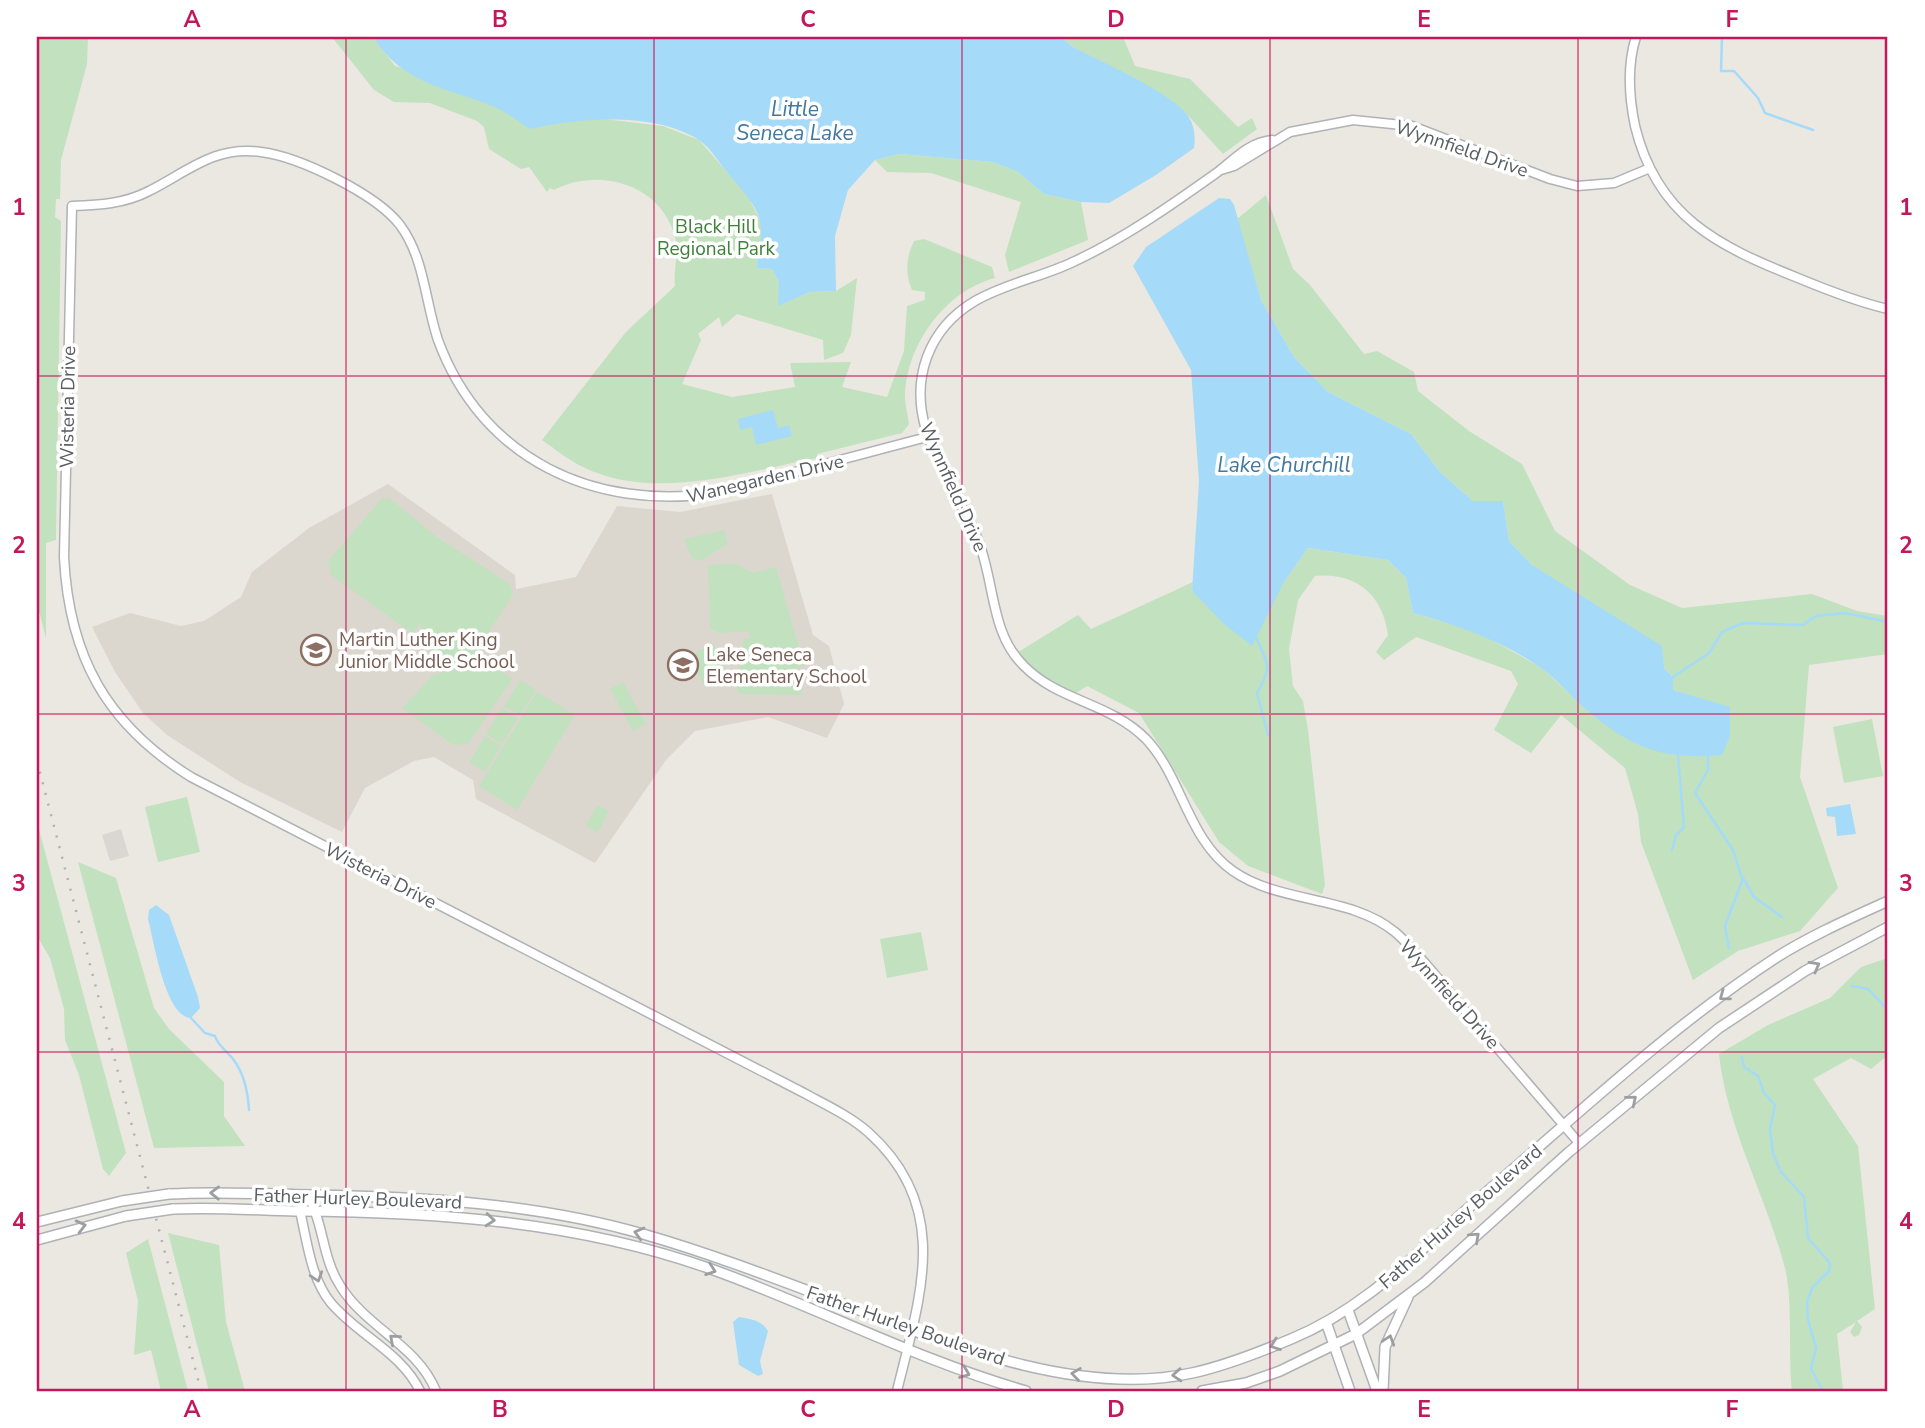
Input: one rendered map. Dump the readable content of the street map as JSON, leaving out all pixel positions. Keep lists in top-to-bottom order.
{
  "streets": {
    "main road": ["Father Hurley Boulevard"],
    "street": ["Wynnfield Drive", "Wisteria Drive", "Wanegarden Drive"]
  },
  "crossings": [
    ["Wynnfield Drive", "Wanegarden Drive"],
    ["Wynnfield Drive", "Father Hurley Boulevard"],
    ["Wisteria Drive", "Wanegarden Drive"],
    ["Wisteria Drive", "Father Hurley Boulevard"]
  ],
  "water": ["Little Seneca Lake", "Lake Churchill"],
  "parks": ["Black Hill Regional Park"],
  "places": {
    "school or university": ["Martin Luther King Junior Middle School", "Lake Seneca Elementary School"]
  },
  "grid": {
    "columns": [
      "A",
      "B",
      "C",
      "D",
      "E",
      "F"
    ],
    "rows": [
      "1",
      "2",
      "3",
      "4"
    ]
  }
}
